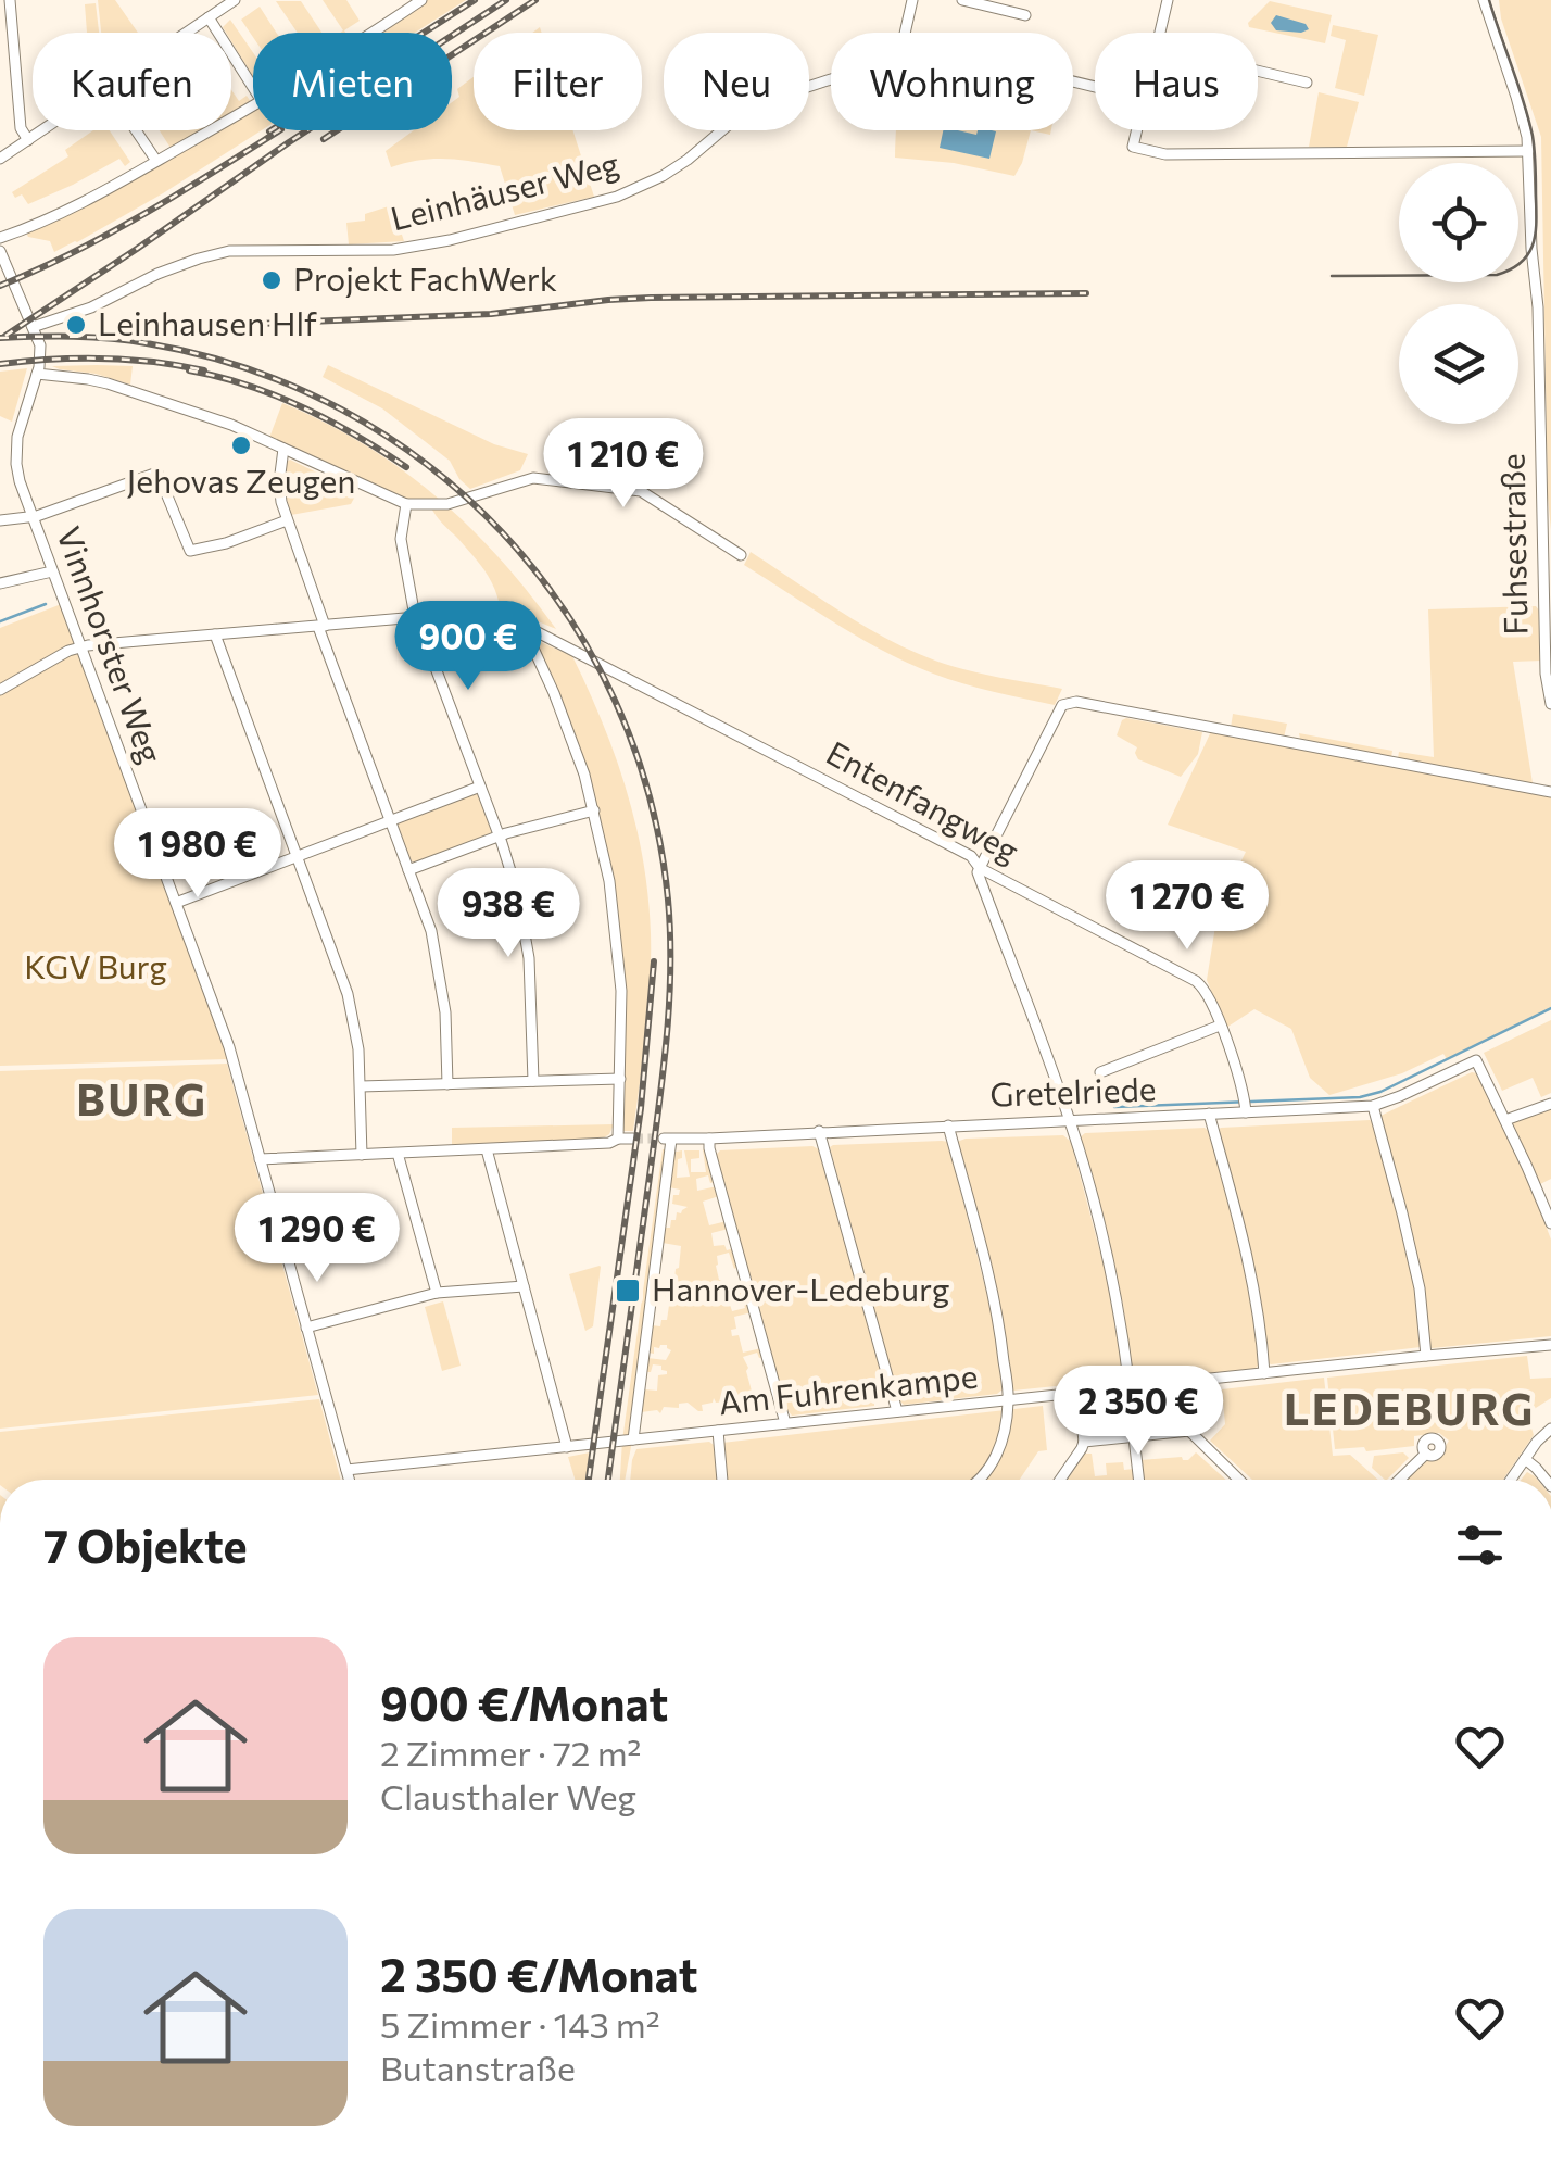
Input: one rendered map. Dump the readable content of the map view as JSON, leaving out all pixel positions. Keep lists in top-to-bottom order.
{
  "streets": {
    "street": [
      "Leinhäuser Weg",
      "Fuhsestraße",
      "Vinnhorster Weg",
      "Entenfangweg",
      "Gretelriede",
      "Am Fuhrenkampe"
    ]
  },
  "crossings": [
    ["Vinnhorster Weg", "Am Fuhrenkampe"],
    ["Entenfangweg", "Gretelriede"],
    ["Gretelriede", "Am Fuhrenkampe"]
  ],
  "districts": ["BURG", "LEDEBURG"],
  "parks": ["KGV Burg"],
  "places": {
    "other": ["Projekt FachWerk", "Leinhausen Hlf", "Jehovas Zeugen"],
    "transit": ["Hannover-Ledeburg"]
  },
  "page": {
    "chip": [
      "Kaufen",
      "Mieten",
      "Filter",
      "Neu",
      "Wohnung",
      "Haus"
    ],
    "price": [
      "1 210 €",
      "900 €",
      "1 980 €",
      "1 270 €",
      "938 €",
      "1 290 €",
      "2 350 €"
    ],
    "heading": "7 Objekte",
    "list": [
      {
        "name": "900 €/Monat",
        "note": "2 Zimmer · 72 m² · Clausthaler Weg"
      },
      {
        "name": "2 350 €/Monat",
        "note": "5 Zimmer · 143 m² · Butanstraße"
      }
    ]
  }
}
